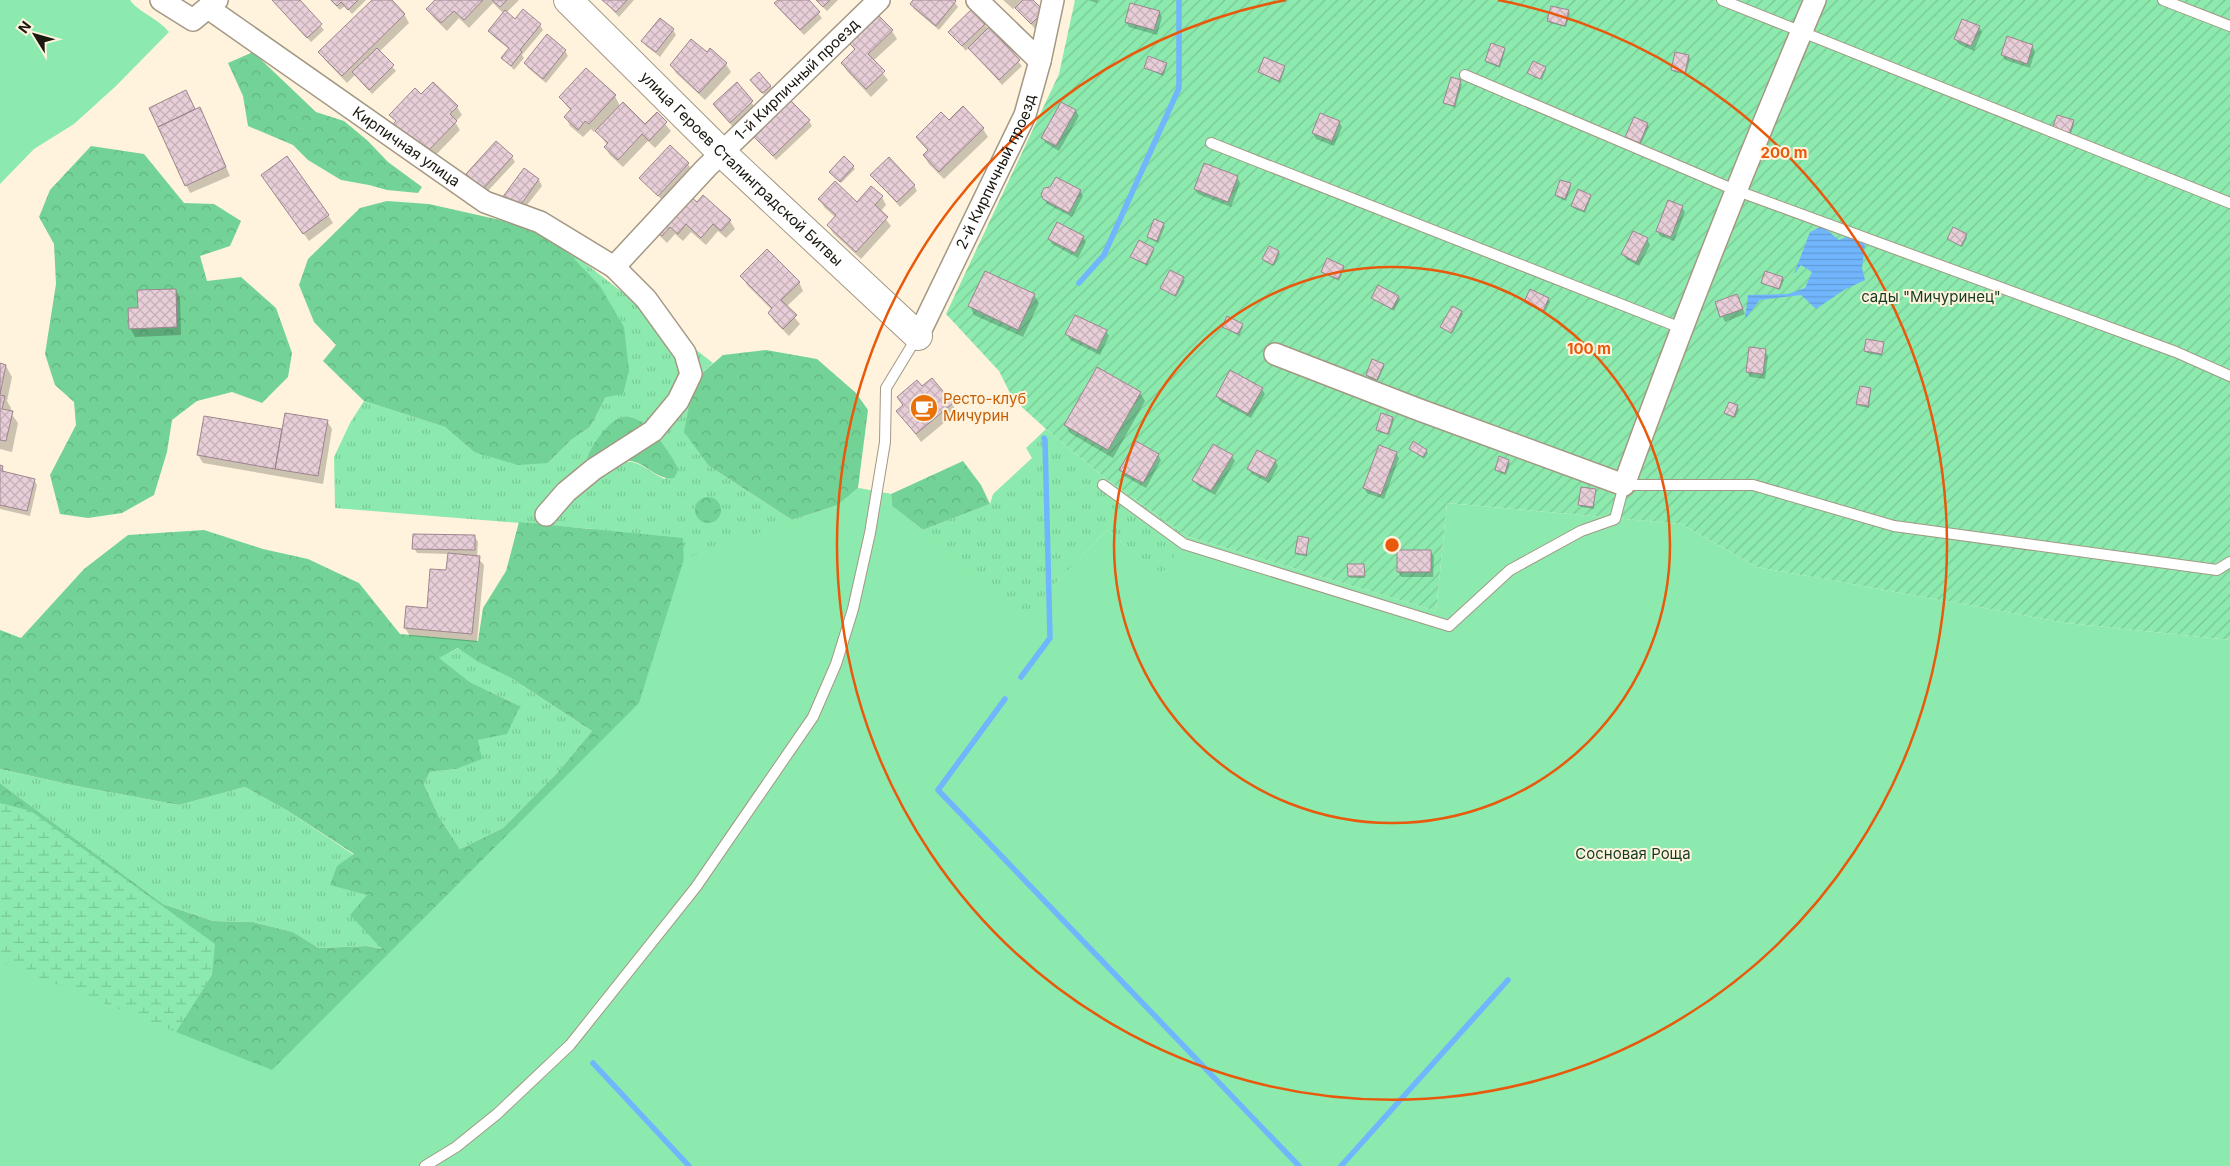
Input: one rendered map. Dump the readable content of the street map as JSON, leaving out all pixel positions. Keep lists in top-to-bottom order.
{
  "streets": {
    "street": [
      "1-й Кирпичный проезд",
      "Кирпичная улица",
      "улица Героев Сталинградской Битвы",
      "2-й Кирпичный проезд"
    ]
  },
  "crossings": [
    ["1-й Кирпичный проезд", "Кирпичная улица"],
    ["1-й Кирпичный проезд", "улица Героев Сталинградской Битвы"],
    ["улица Героев Сталинградской Битвы", "2-й Кирпичный проезд"]
  ],
  "parks": ["сады \"Мичуринец\"", "Сосновая Роща"],
  "places": {
    "cafe": ["Ресто-клуб Мичурин"]
  },
  "north": "top left",
  "rings": ["200 m", "100 m"]
}
